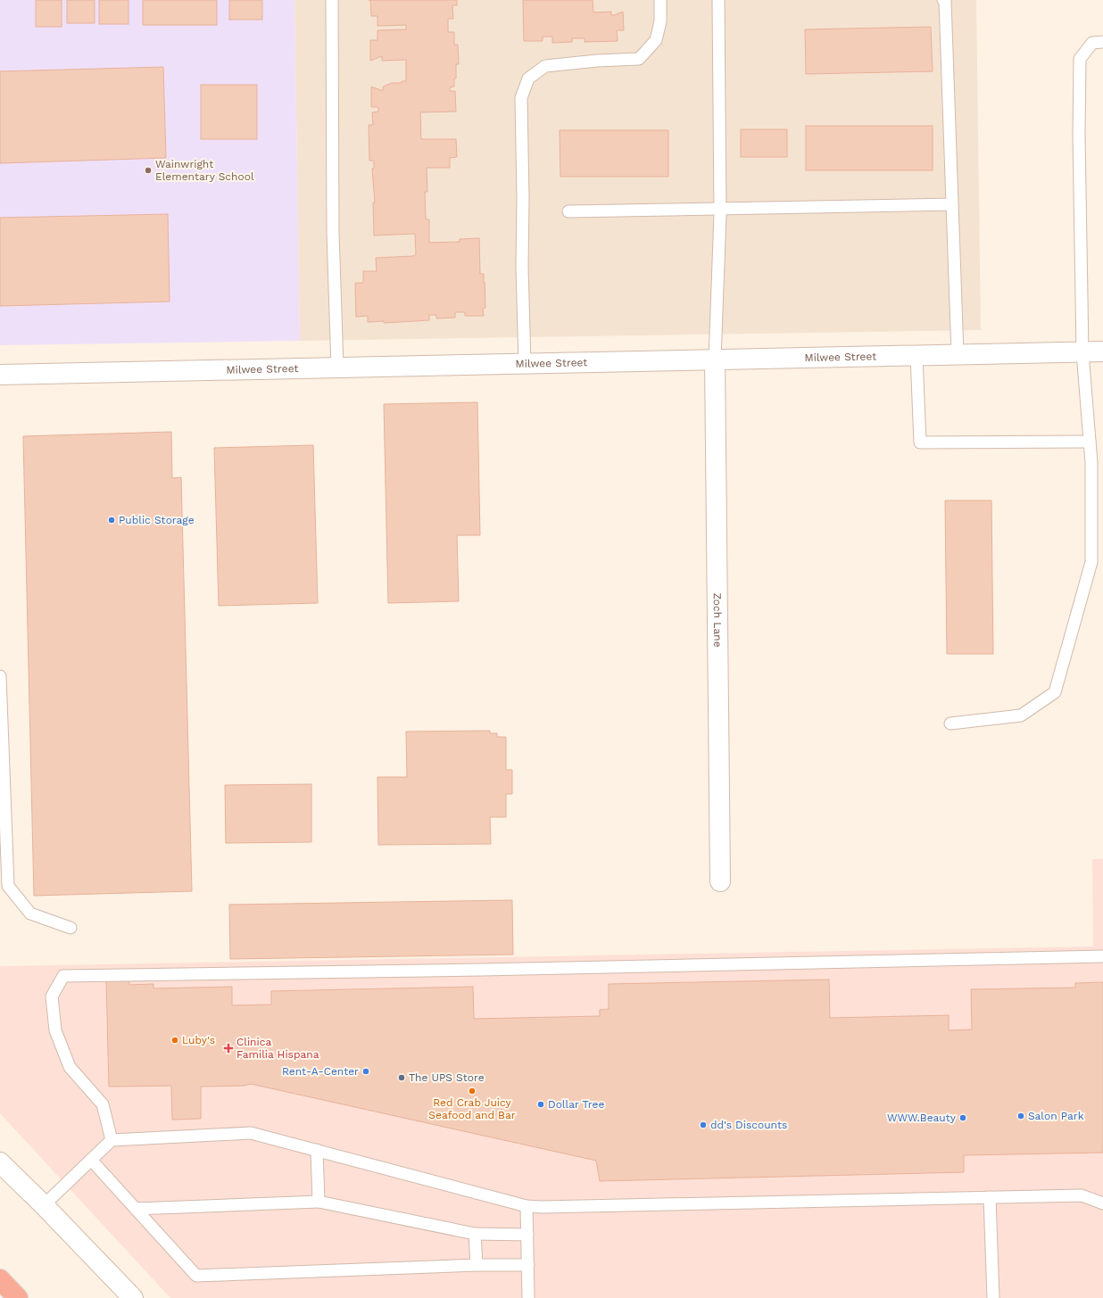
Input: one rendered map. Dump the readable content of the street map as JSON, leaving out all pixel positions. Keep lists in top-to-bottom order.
{
  "streets": {
    "street": ["Milwee Street", "Zoch Lane"]
  },
  "crossings": [
    ["Milwee Street", "Zoch Lane"]
  ],
  "places": {
    "other": [
      "Wainwright Elementary School",
      "Public Storage",
      "Luby's",
      "Rent-A-Center",
      "The UPS Store",
      "Red Crab Juicy Seafood and Bar",
      "Dollar Tree",
      "Salon Park",
      "WWW.Beauty",
      "dd's Discounts"
    ],
    "health": ["Clinica Familia Hispana"]
  }
}
